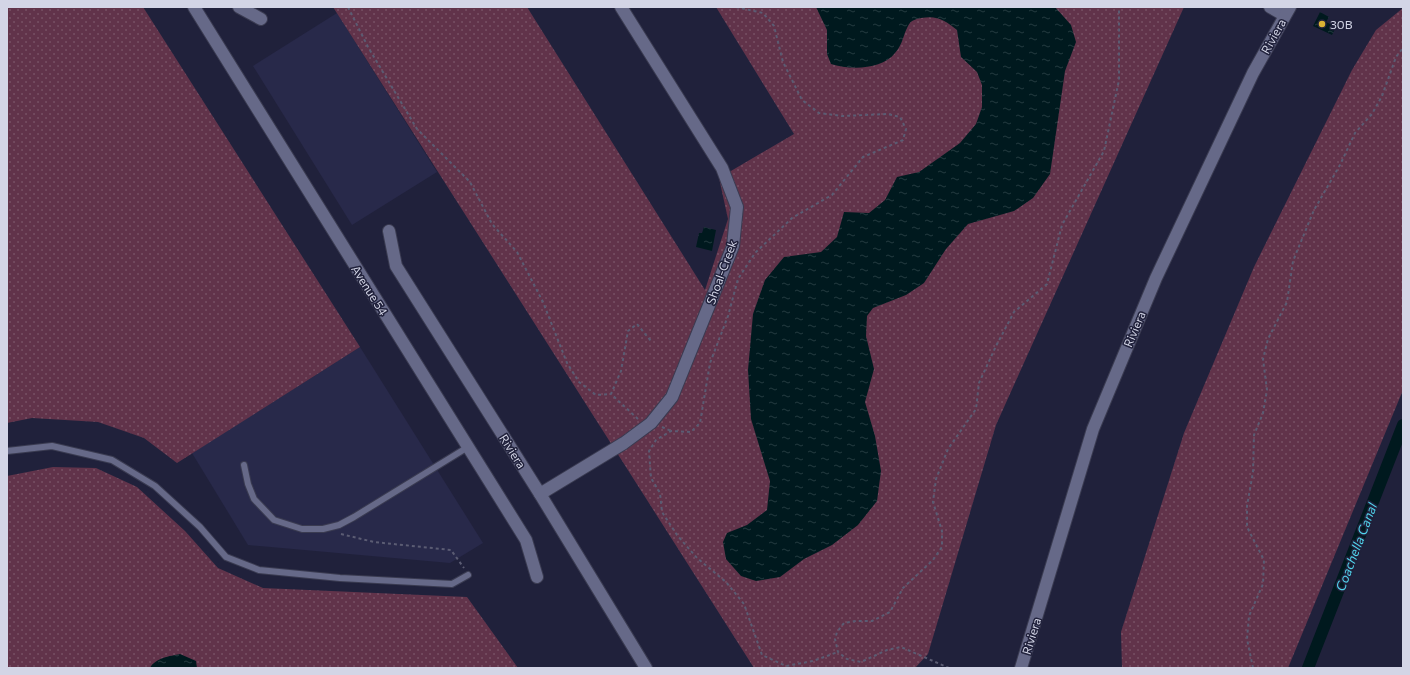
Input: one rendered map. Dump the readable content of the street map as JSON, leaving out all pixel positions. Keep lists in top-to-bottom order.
{
  "streets": {
    "street": ["Riviera", "Shoal-Creek", "Avenue 54"]
  },
  "crossings": [
    ["Riviera", "Shoal-Creek"]
  ],
  "water": ["Coachella Canal"],
  "places": ["30B"]
}
